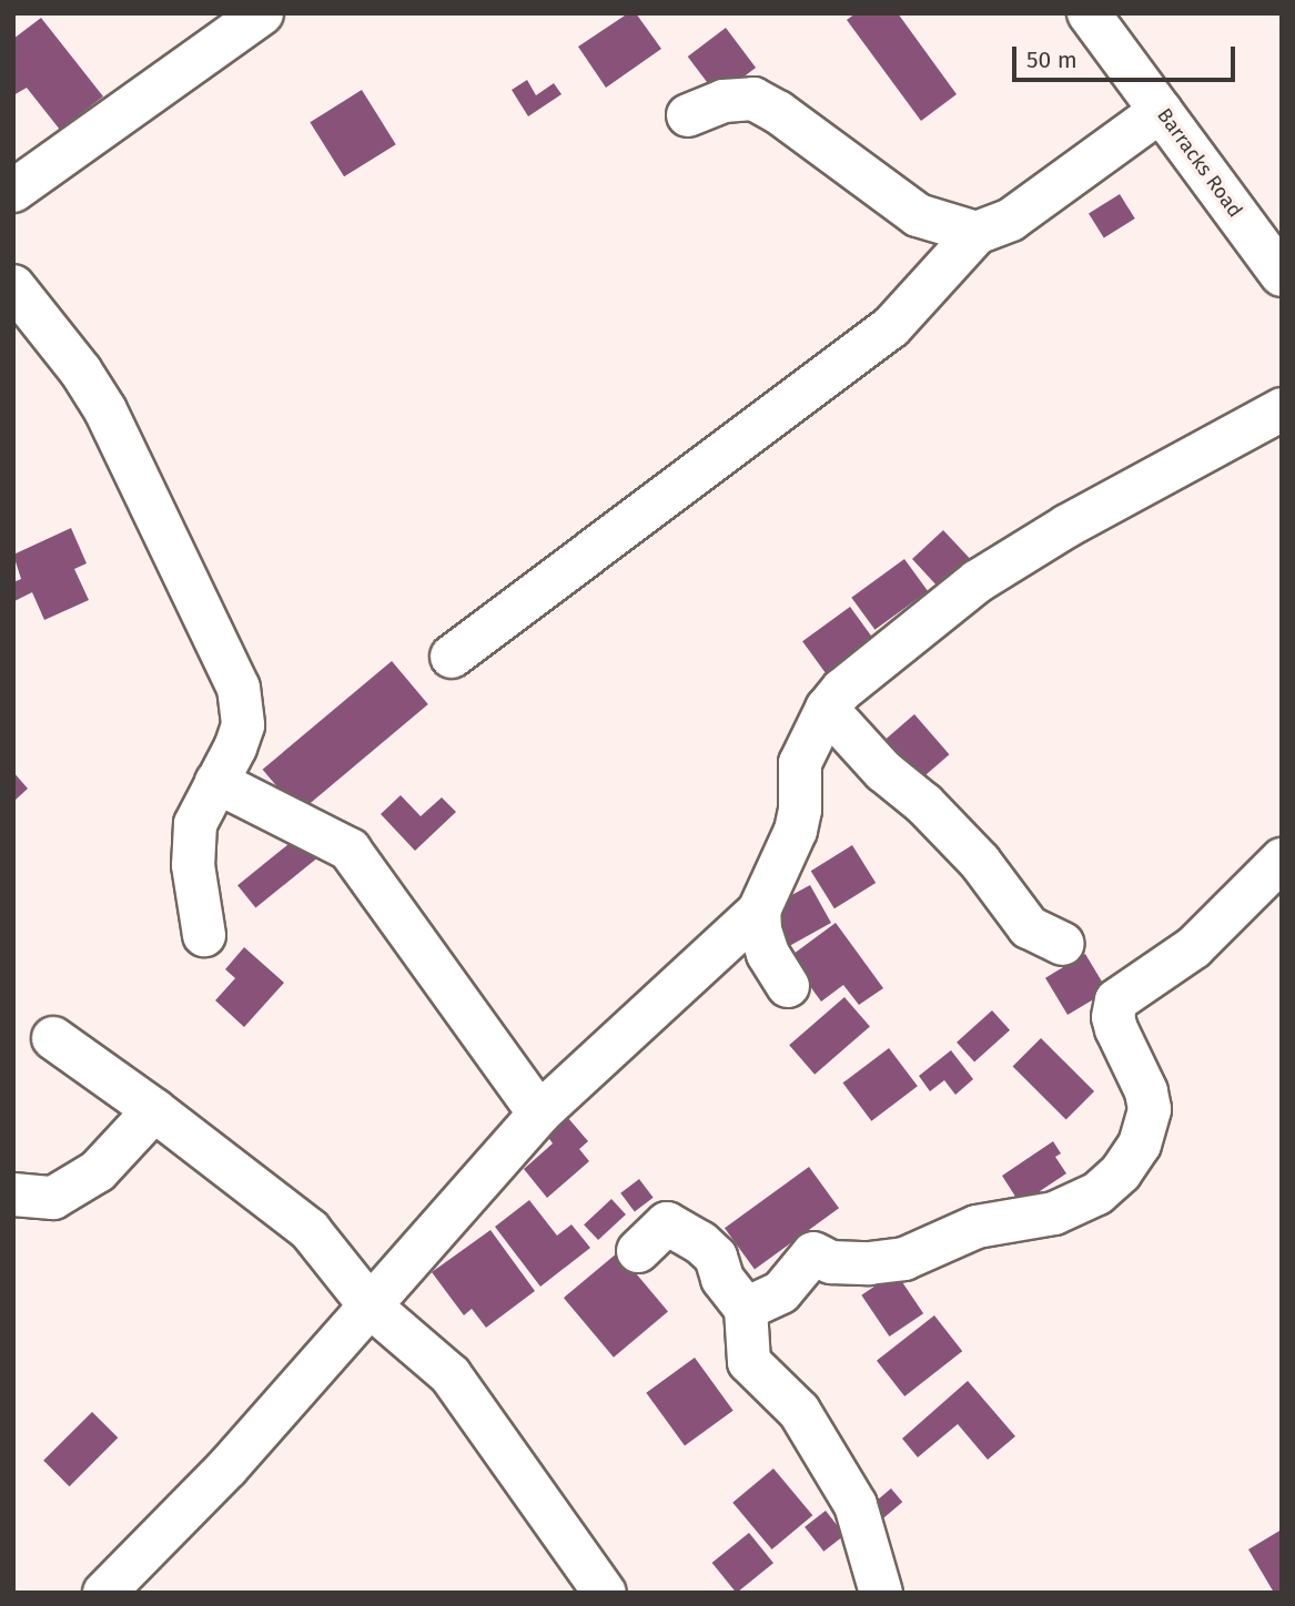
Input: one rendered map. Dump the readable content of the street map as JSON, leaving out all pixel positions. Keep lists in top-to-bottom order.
{
  "streets": {
    "street": ["Barracks Road"]
  },
  "scale_bar": "50 m"
}
